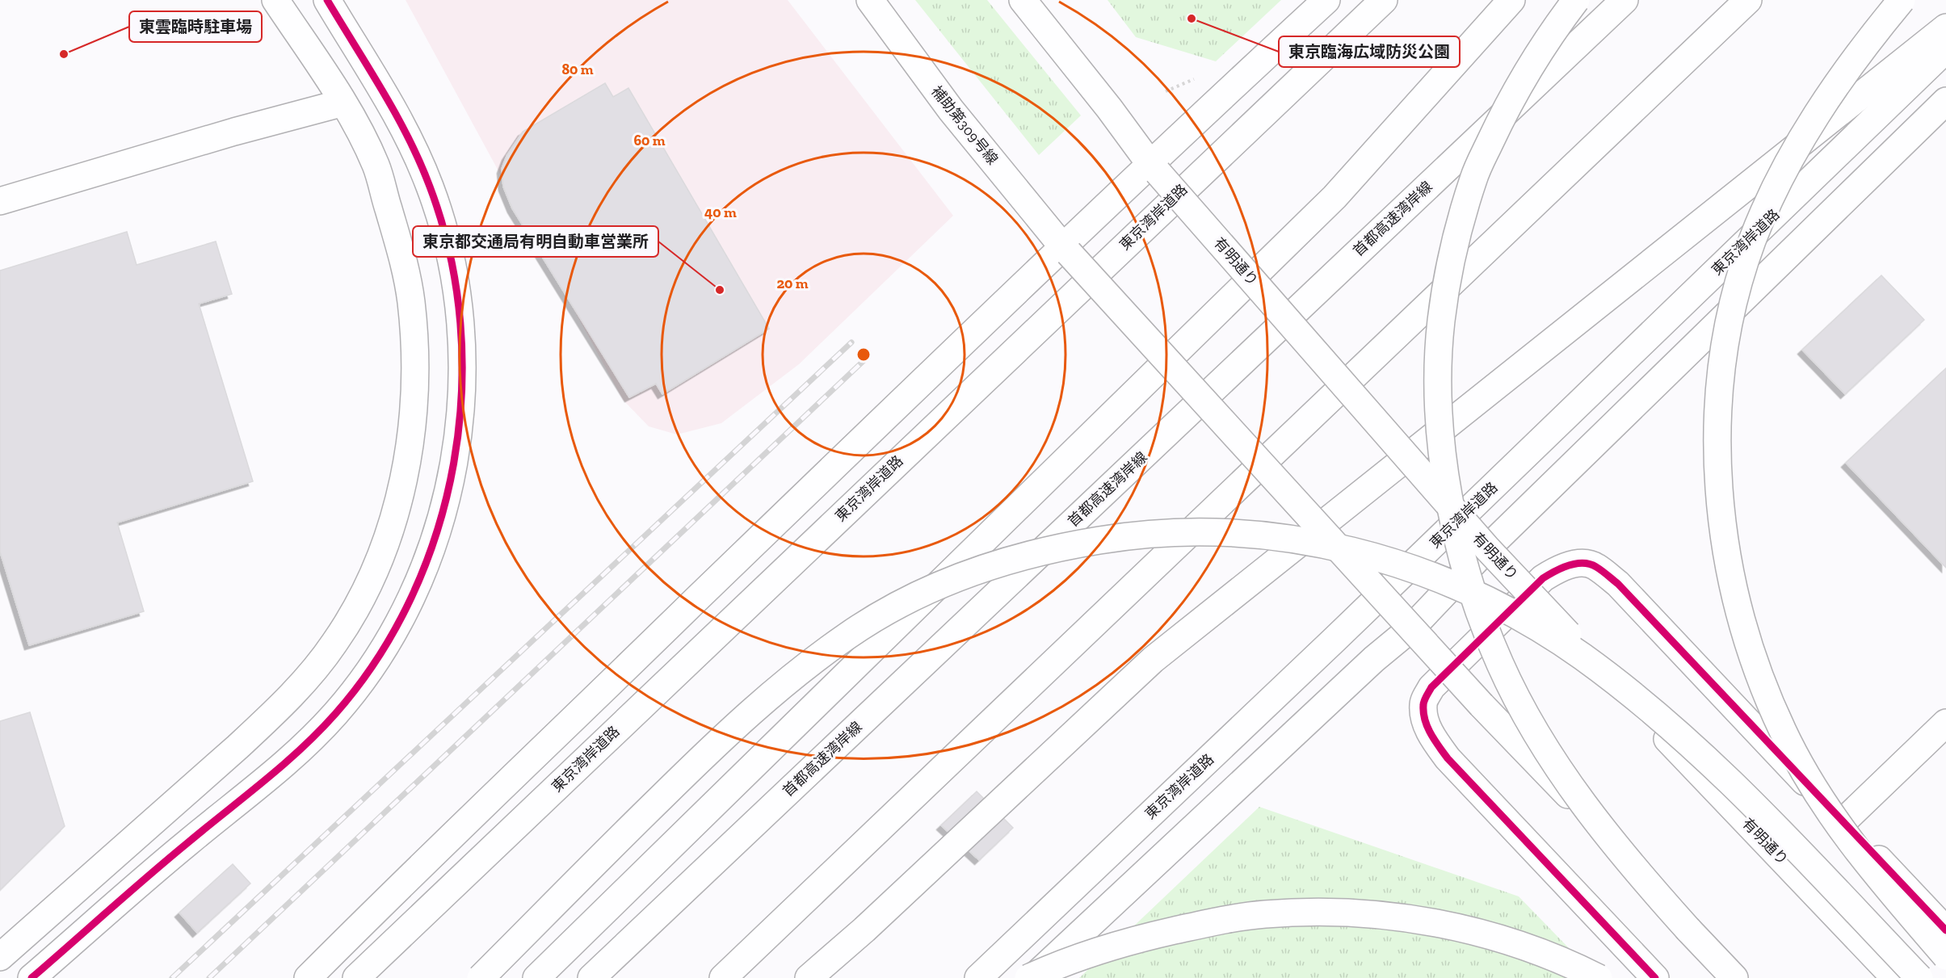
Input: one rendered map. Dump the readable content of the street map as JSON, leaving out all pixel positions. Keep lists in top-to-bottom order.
{
  "streets": {
    "main road": [
      "補助第309号線",
      "東京湾岸道路",
      "首都高速湾岸線",
      "有明通り"
    ]
  },
  "places": ["東京臨海広域防災公園", "東雲臨時駐車場", "東京都交通局有明自動車営業所"],
  "rings": [
    "80 m",
    "60 m",
    "40 m",
    "20 m"
  ]
}
